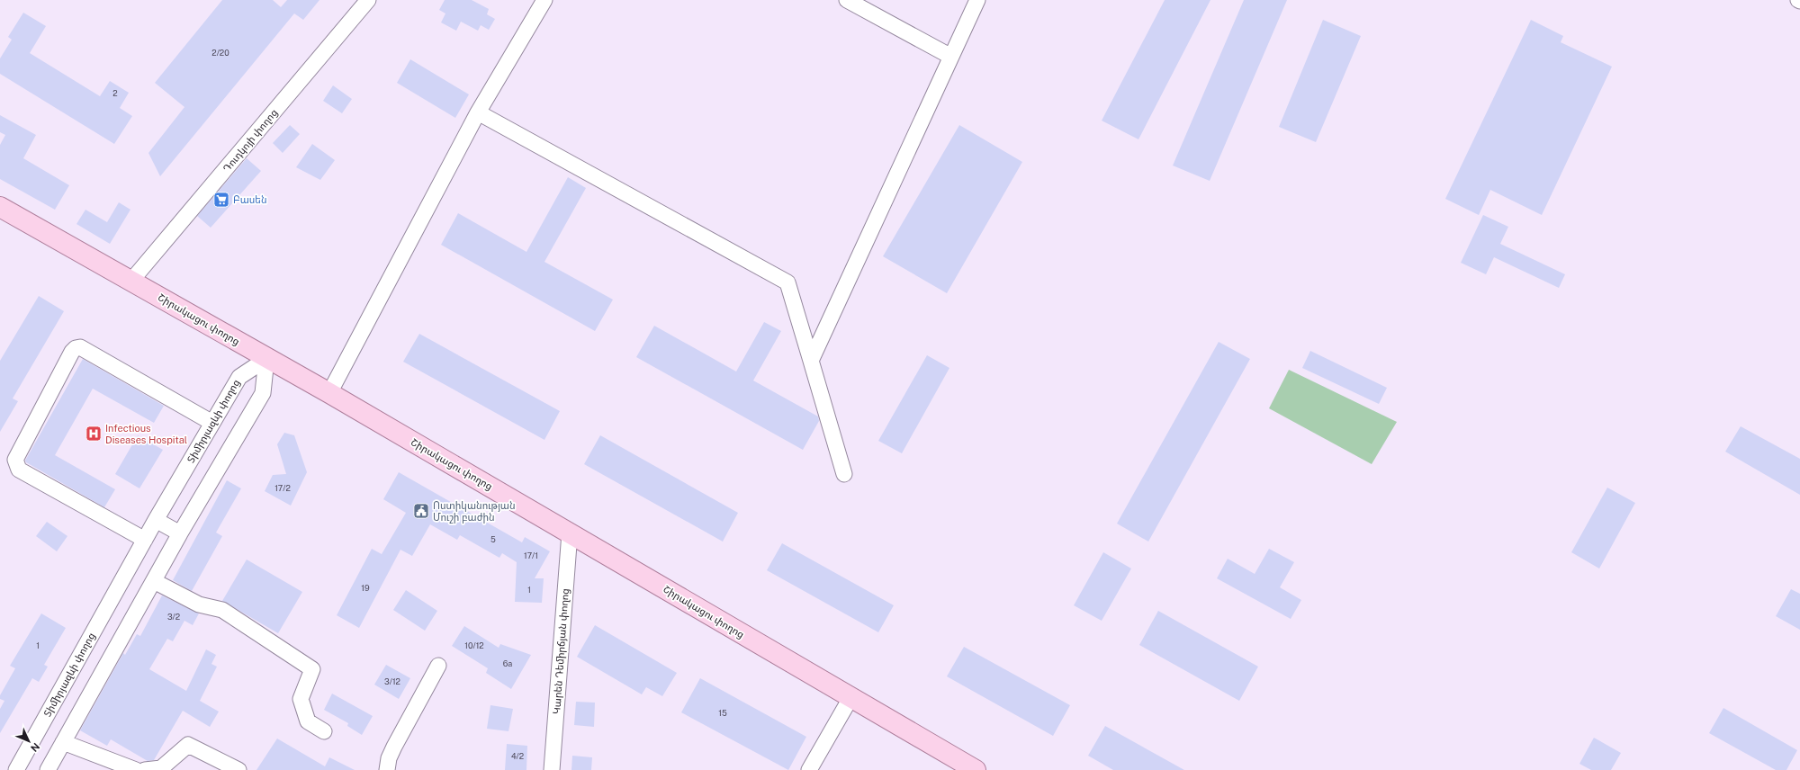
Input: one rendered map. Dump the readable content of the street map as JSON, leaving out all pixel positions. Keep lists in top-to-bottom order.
{
  "streets": {
    "main road": ["Շիրակացու փողոց"],
    "street": ["Դուդկոյի փողոց", "Տիմիրյազևի փողոց", "Կարեն Դեմիրճյան փողոց"]
  },
  "crossings": [
    ["Դուդկոյի փողոց", "Շիրակացու փողոց"],
    ["Շիրակացու փողոց", "Տիմիրյազևի փողոց"],
    ["Շիրակացու փողոց", "Կարեն Դեմիրճյան փողոց"]
  ],
  "places": {
    "supermarket": ["Բասեն"],
    "hospital": ["Infectious Diseases Hospital"],
    "public building": ["Ոստիկանության Մուշի բաժին"]
  },
  "house_numbers": [
    "2/20",
    "2",
    "17/2",
    "5",
    "17/1",
    "19",
    "1",
    "3/2",
    "1",
    "10/12",
    "6a",
    "3/12",
    "15",
    "4/2"
  ],
  "north": "bottom right"
}
